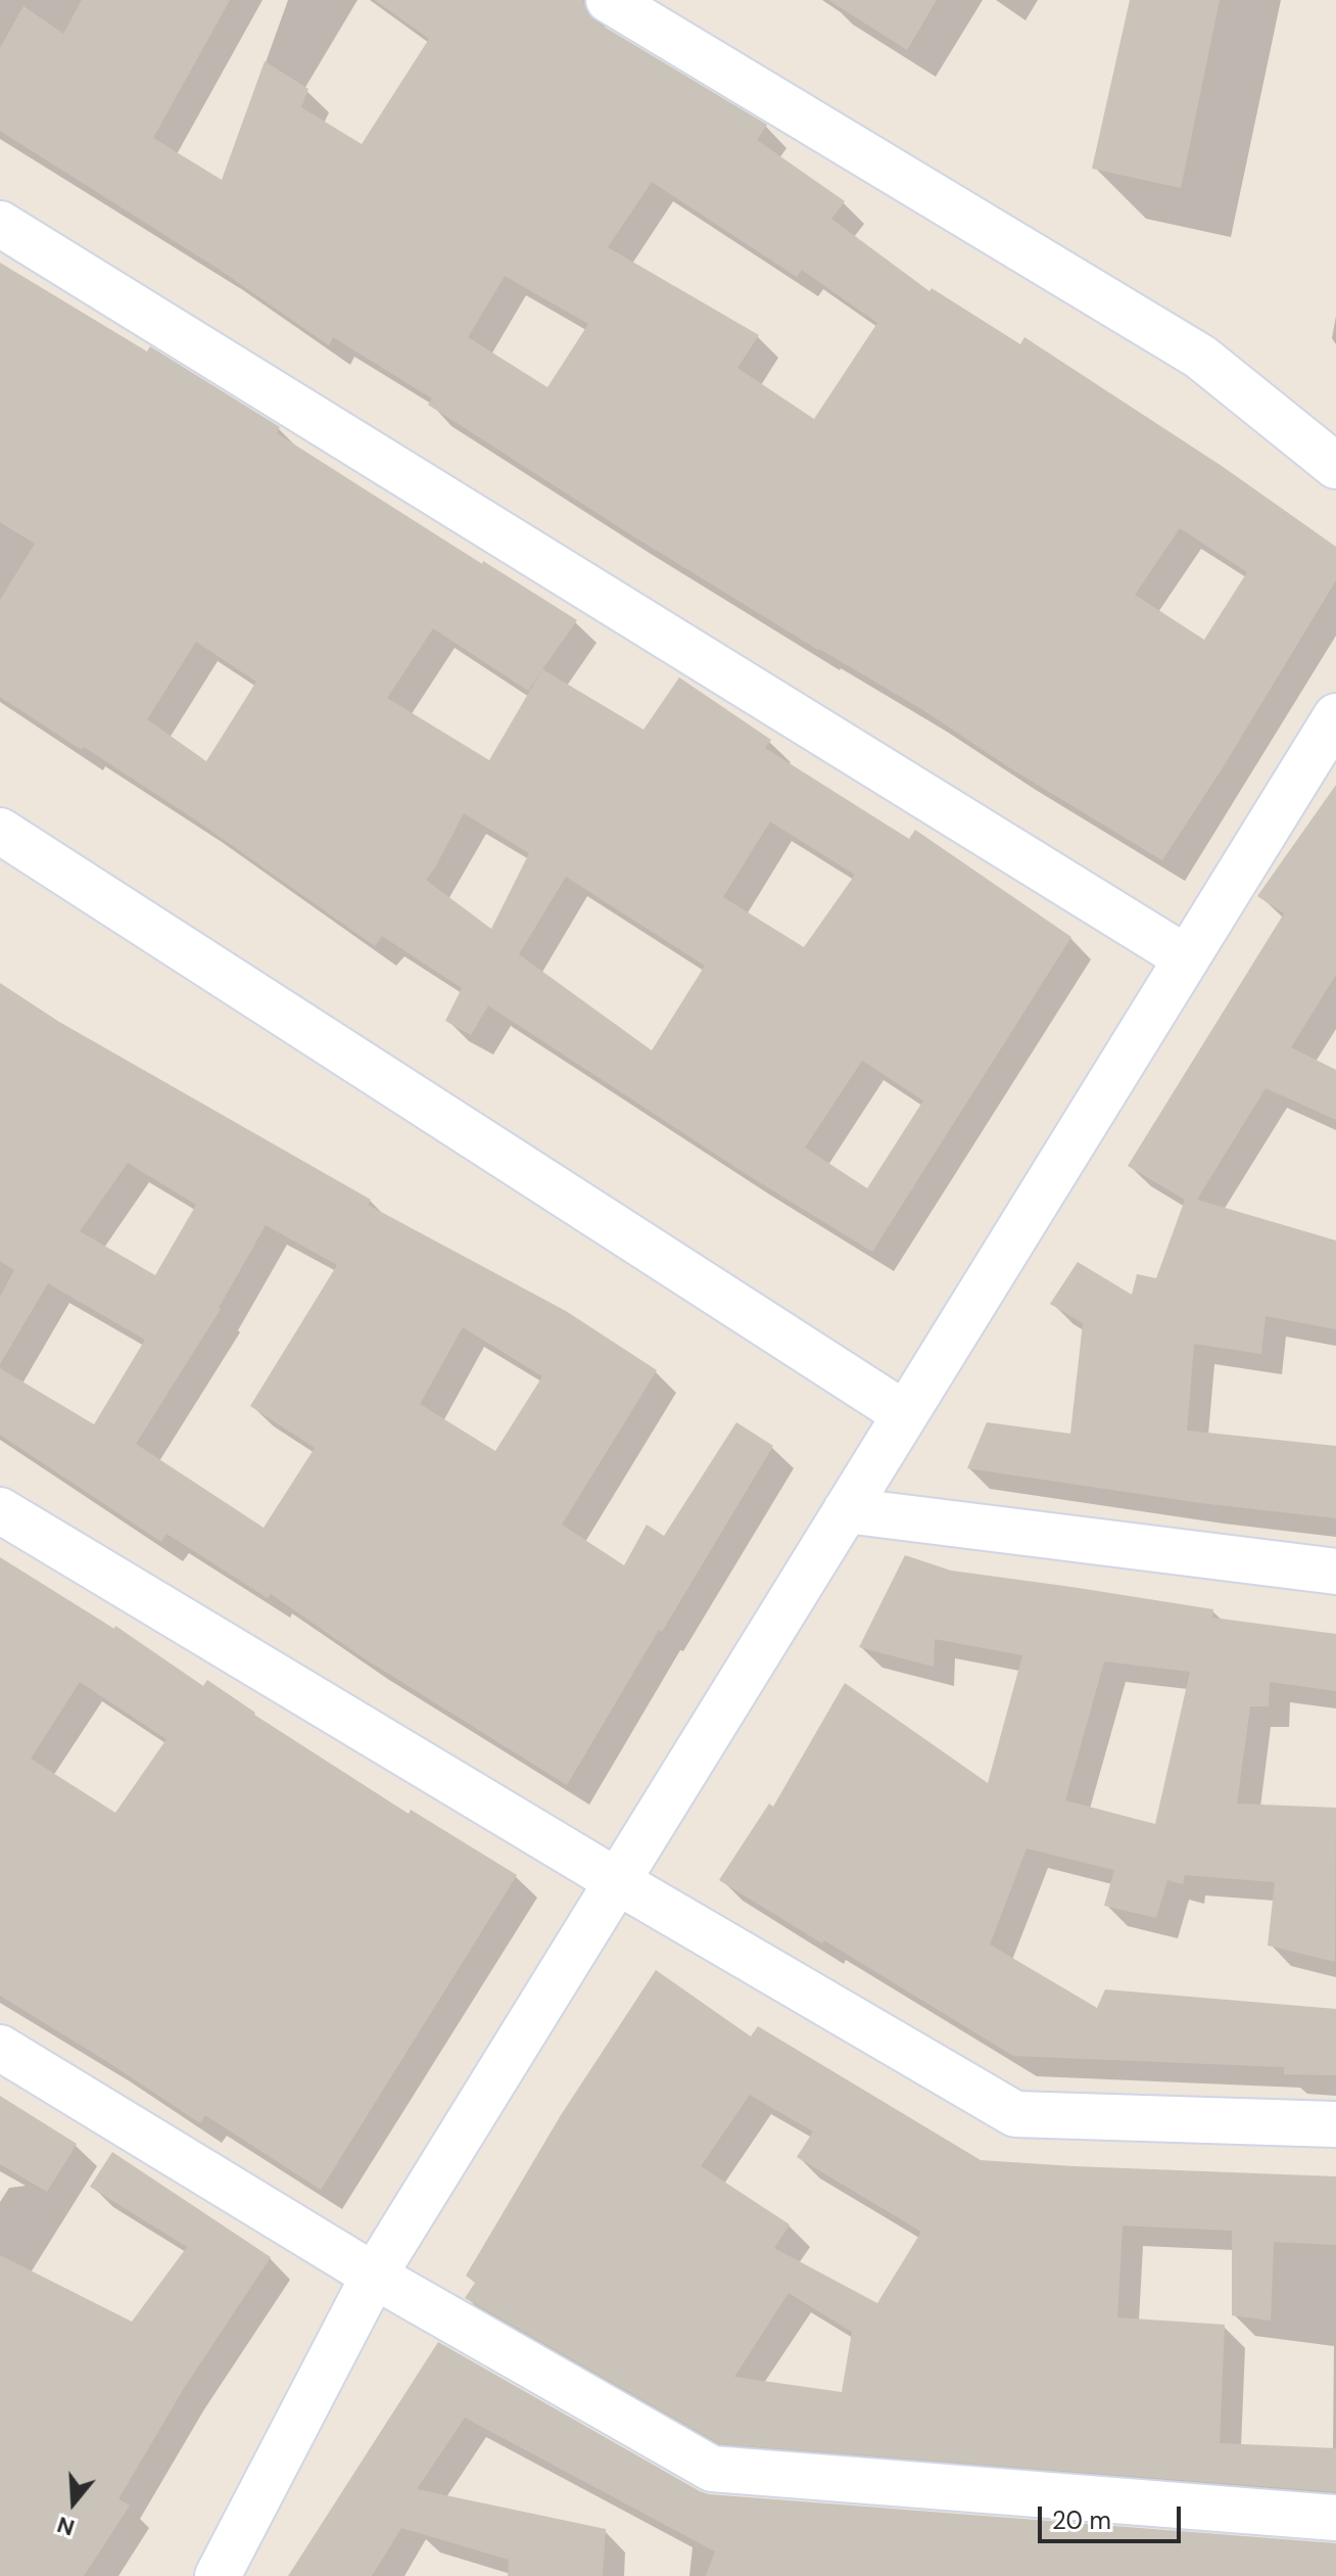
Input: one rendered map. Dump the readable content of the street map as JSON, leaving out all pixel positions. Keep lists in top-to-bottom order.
{
  "scale_bar": "20 m",
  "north": "bottom"
}
